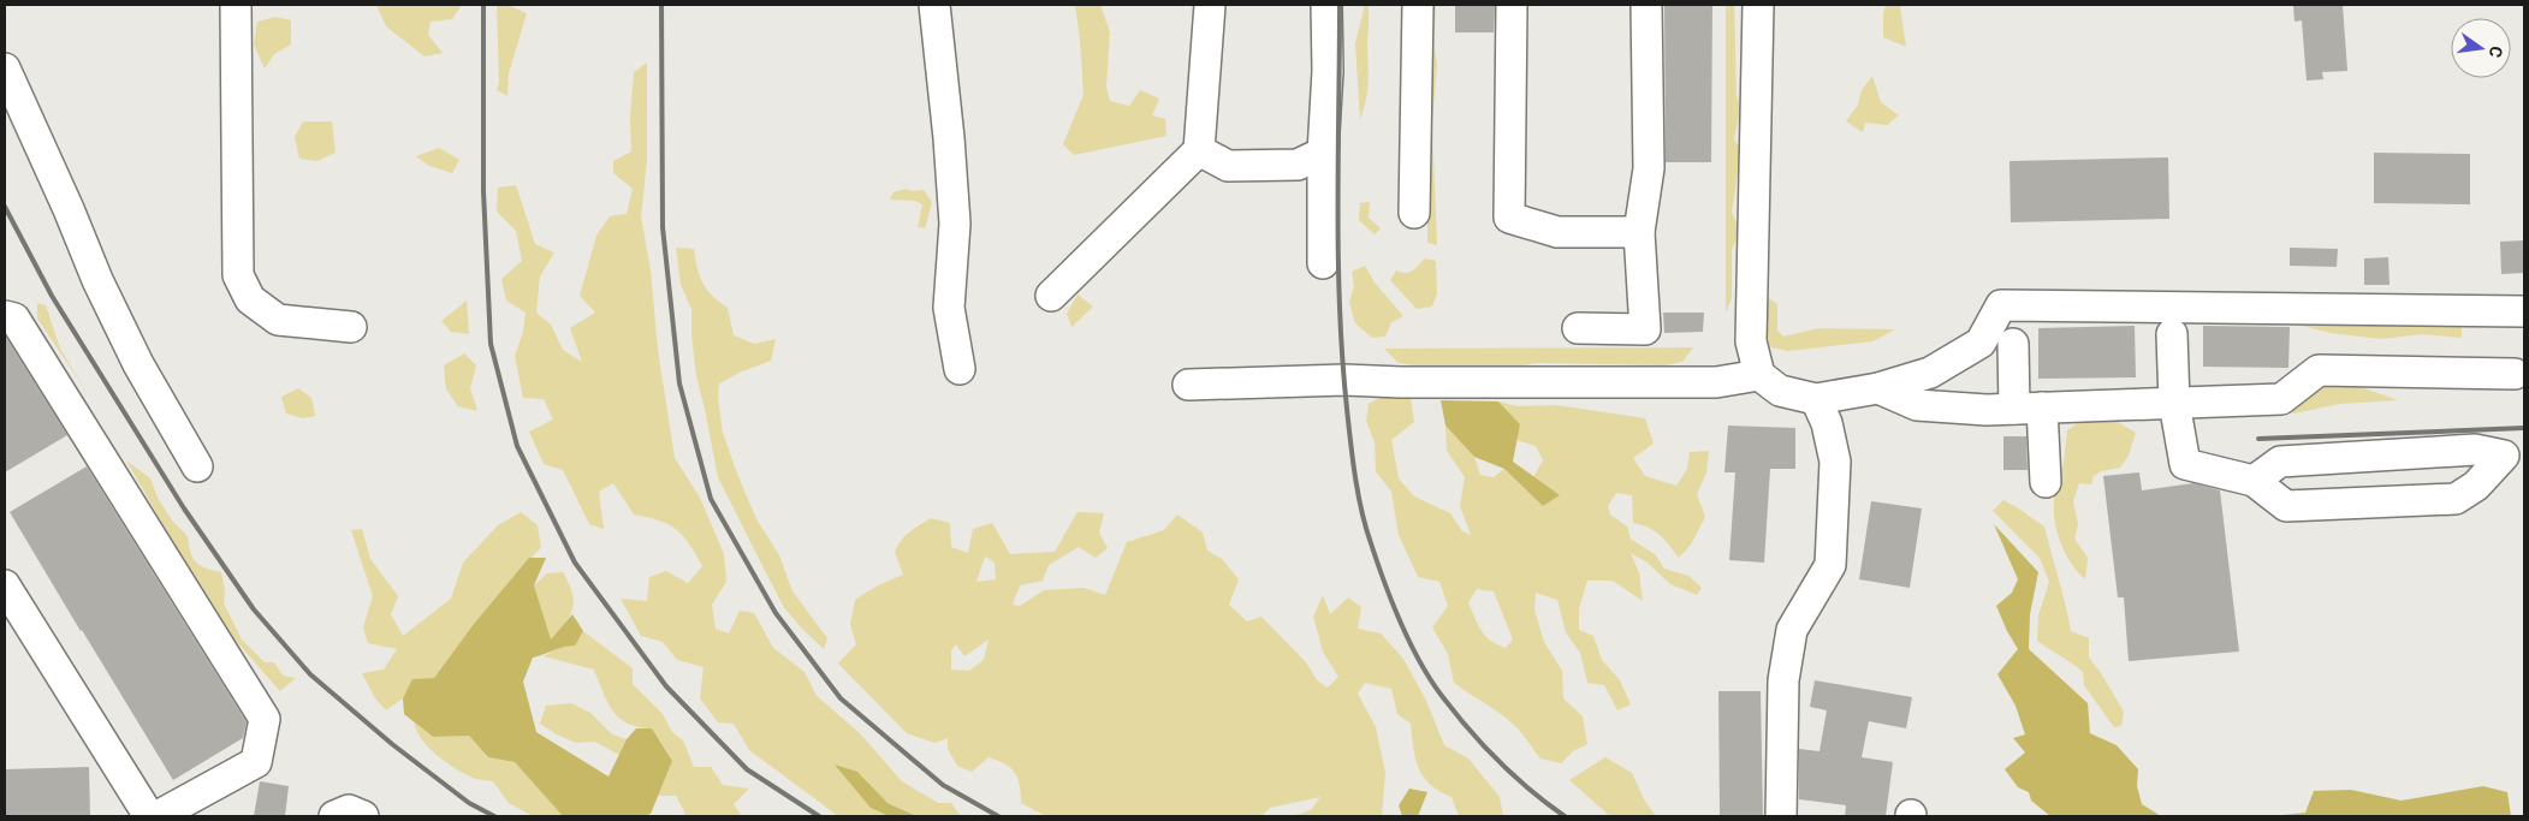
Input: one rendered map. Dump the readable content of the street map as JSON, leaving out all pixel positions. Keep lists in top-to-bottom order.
{
  "north": "right"
}
